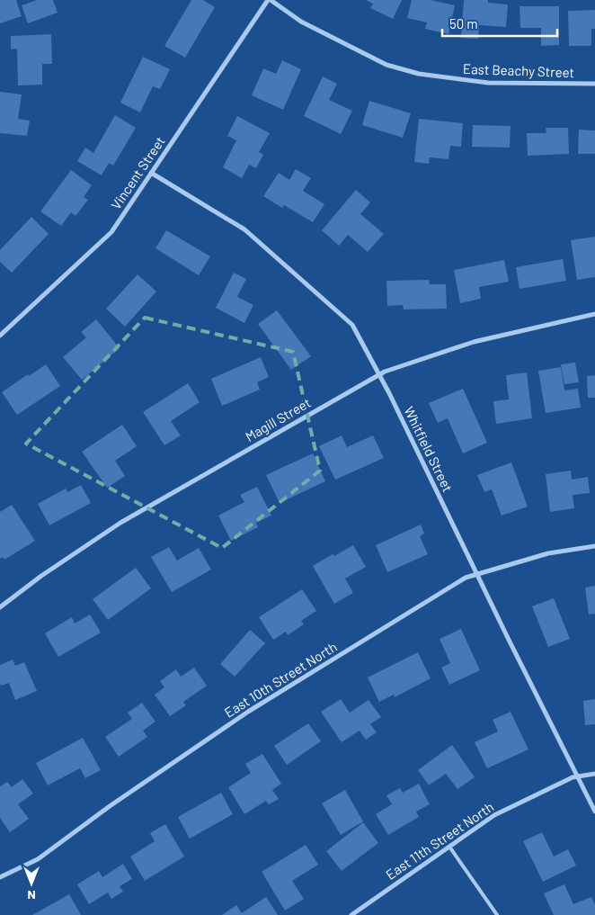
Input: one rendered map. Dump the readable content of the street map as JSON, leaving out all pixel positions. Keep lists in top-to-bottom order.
{
  "streets": {
    "street": [
      "East Beachy Street",
      "Vincent Street",
      "Magill Street",
      "Whitfield Street",
      "East 10th Street North",
      "East 11th Street North"
    ]
  },
  "crossings": [
    ["East Beachy Street", "Vincent Street"],
    ["Vincent Street", "Whitfield Street"],
    ["Magill Street", "Whitfield Street"],
    ["Whitfield Street", "East 10th Street North"],
    ["Whitfield Street", "East 11th Street North"]
  ],
  "scale_bar": "50 m",
  "north": "bottom"
}
